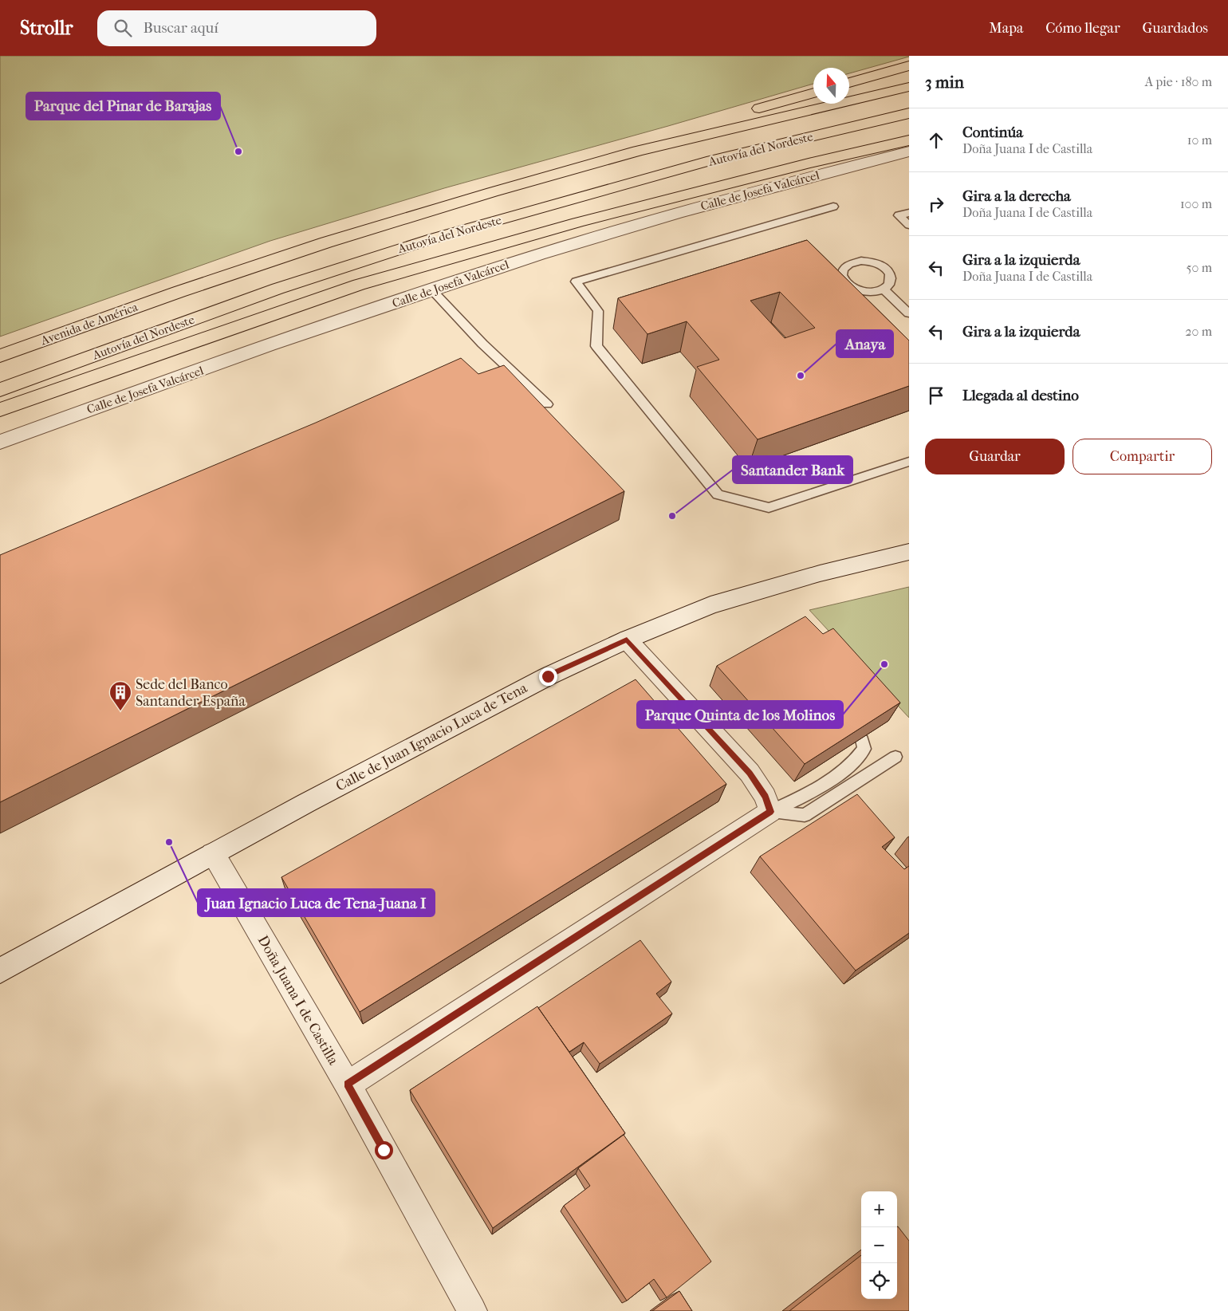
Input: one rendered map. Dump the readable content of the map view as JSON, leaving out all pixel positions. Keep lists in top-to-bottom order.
{
  "streets": {
    "highway": ["Autovía del Nordeste", "Avenida de América"],
    "street": ["Calle de Josefa Valcárcel", "Calle de Juan Ignacio Luca de Tena", "Doña Juana I de Castilla"]
  },
  "crossings": [
    ["Autovía del Nordeste", "Avenida de América"],
    ["Calle de Juan Ignacio Luca de Tena", "Doña Juana I de Castilla"]
  ],
  "places": {
    "other": [
      "Parque del Pinar de Barajas",
      "Anaya",
      "Santander Bank",
      "Parque Quinta de los Molinos",
      "Juan Ignacio Luca de Tena-Juana I"
    ],
    "building": ["Sede del Banco Santander España"]
  },
  "north": "top",
  "page": {
    "header": "Strollr",
    "search": "Buscar aquí",
    "nav": ["Mapa", "Cómo llegar", "Guardados"],
    "heading": ["3 min", "A pie · 180 m"],
    "list": [
      ["Continúa", "Doña Juana I de Castilla", "10 m"],
      ["Gira a la derecha", "Doña Juana I de Castilla", "100 m"],
      ["Gira a la izquierda", "Doña Juana I de Castilla", "50 m"],
      ["Gira a la izquierda", "20 m"],
      "Llegada al destino"
    ],
    "buttons": ["Guardar", "Compartir"],
    "map_buttons": ["+", "−"]
  }
}
